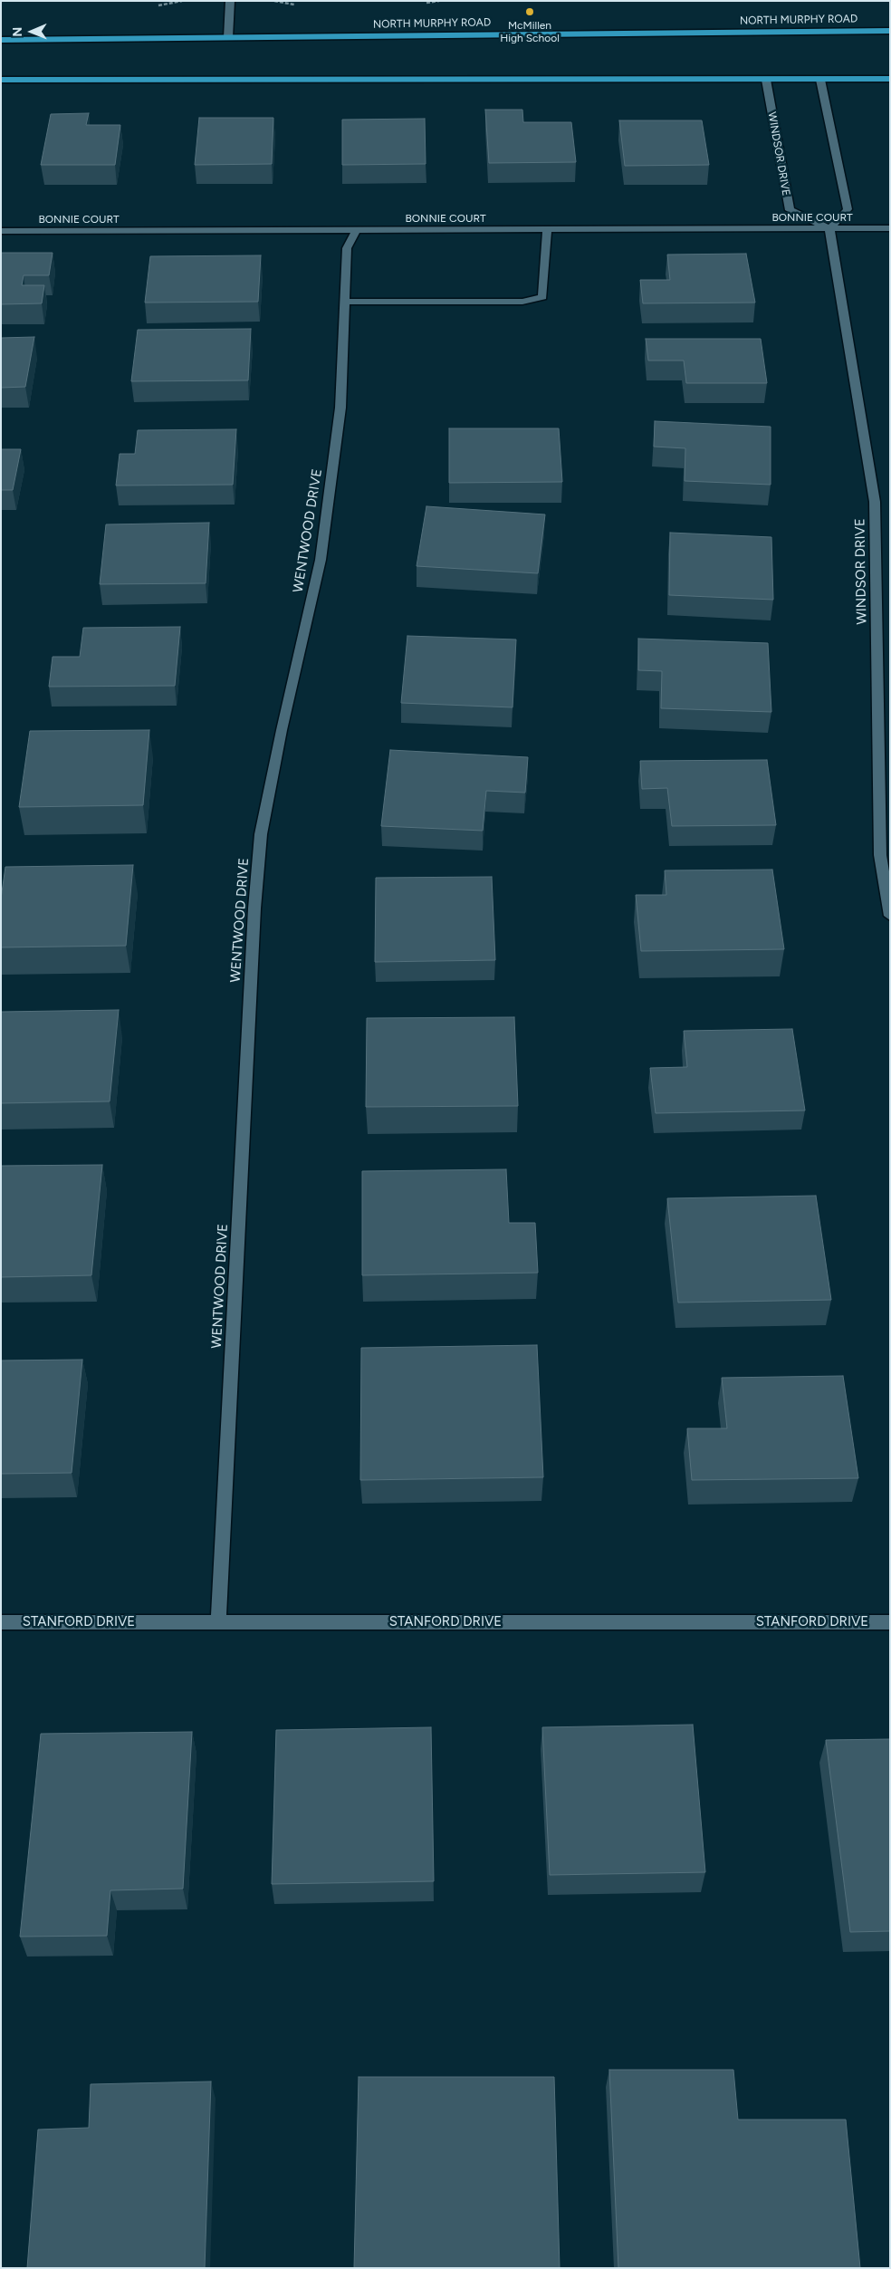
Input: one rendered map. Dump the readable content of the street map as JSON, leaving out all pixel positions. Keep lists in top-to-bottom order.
{
  "streets": {
    "main road": ["NORTH MURPHY ROAD"],
    "street": [
      "WINDSOR DRIVE",
      "BONNIE COURT",
      "WENTWOOD DRIVE",
      "STANFORD DRIVE"
    ]
  },
  "crossings": [
    ["WINDSOR DRIVE", "BONNIE COURT"],
    ["BONNIE COURT", "WENTWOOD DRIVE"],
    ["WENTWOOD DRIVE", "STANFORD DRIVE"]
  ],
  "places": ["McMillen High School"],
  "north": "left"
}
